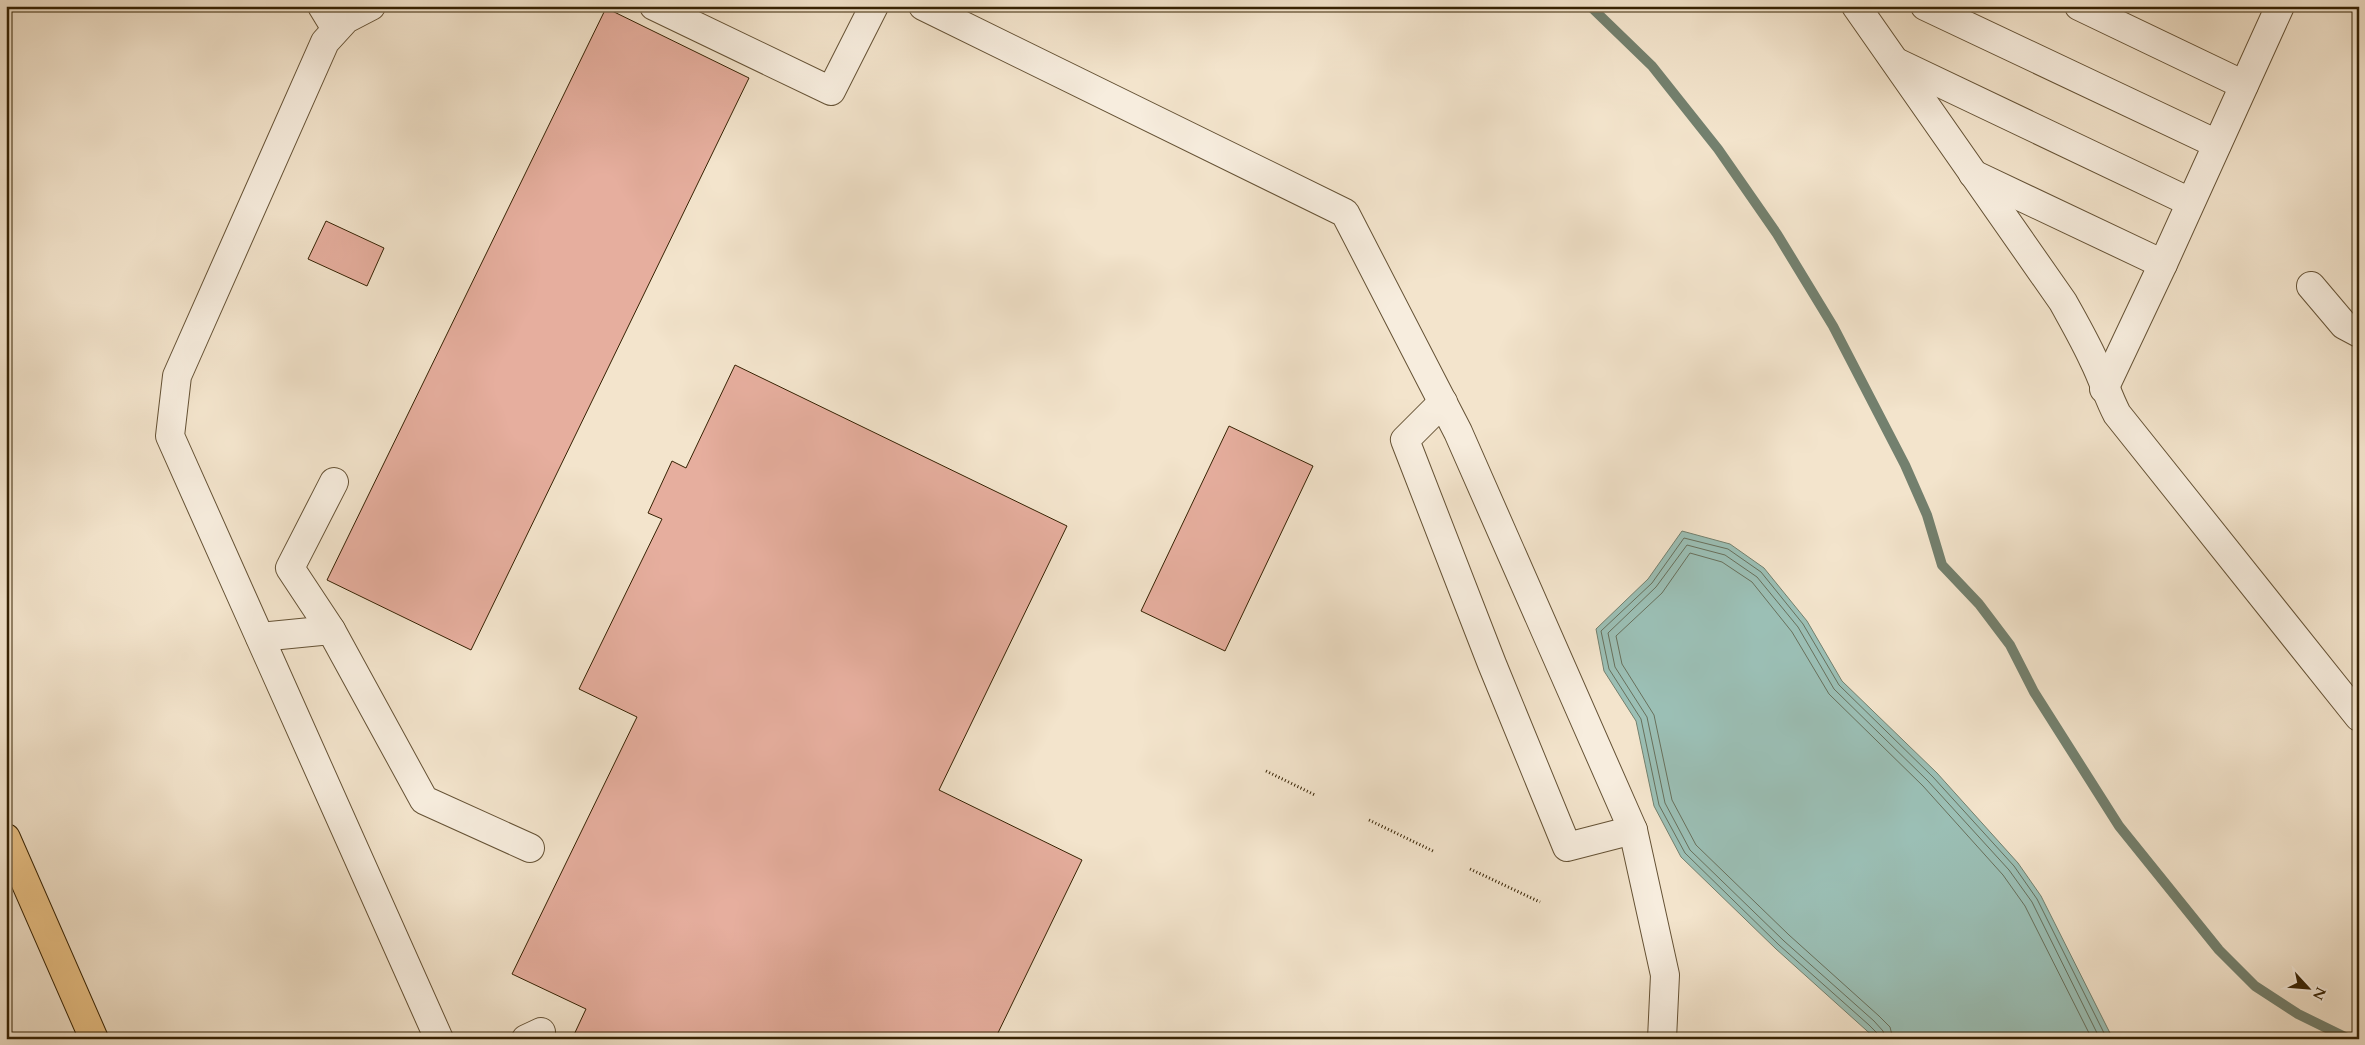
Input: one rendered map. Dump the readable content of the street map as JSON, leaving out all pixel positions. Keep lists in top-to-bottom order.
{
  "north": "bottom right"
}
